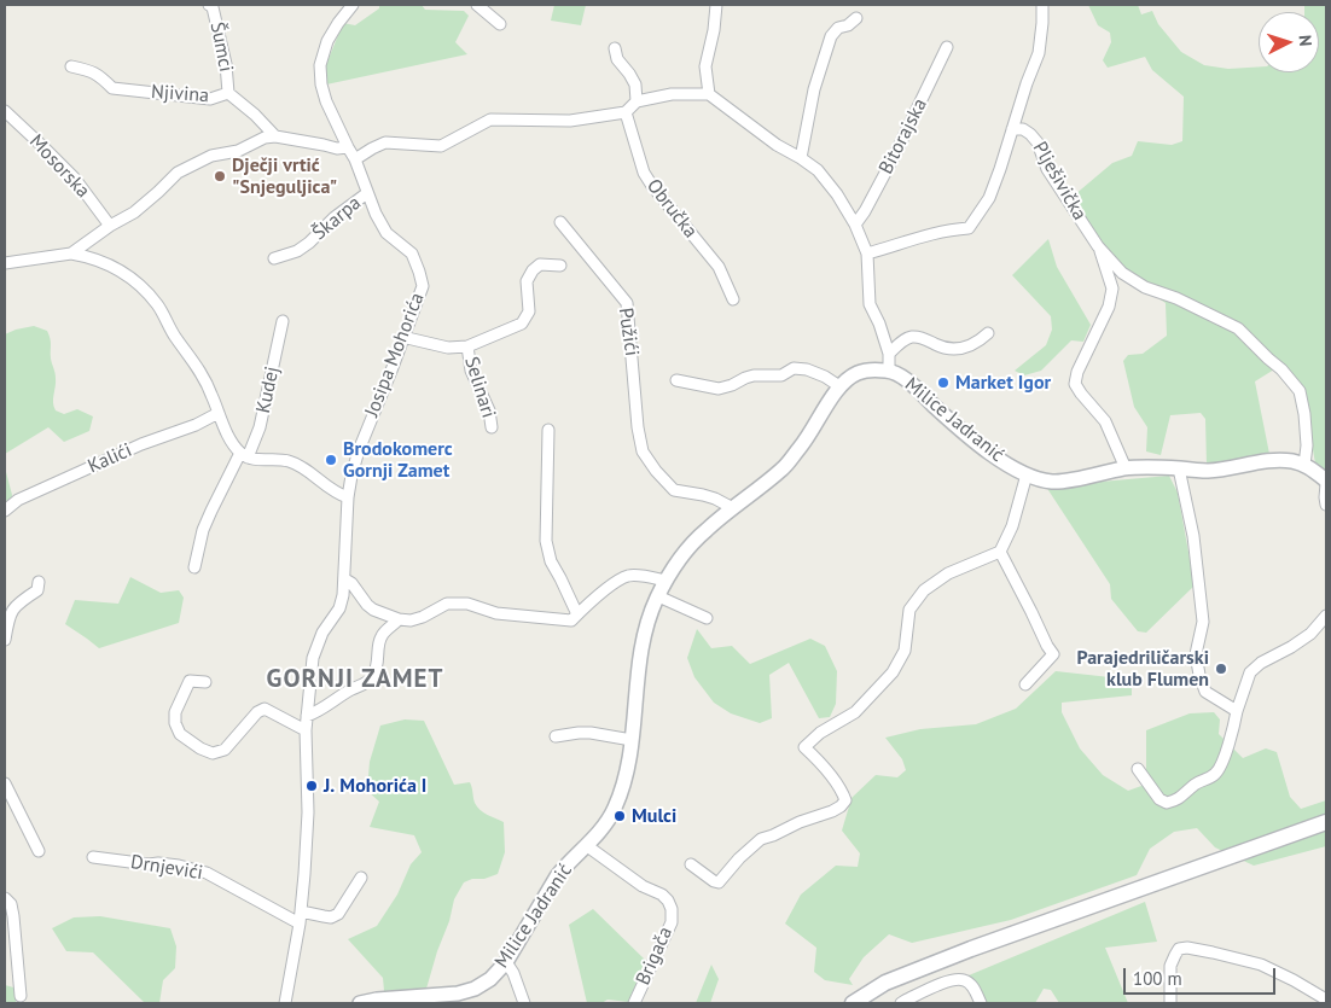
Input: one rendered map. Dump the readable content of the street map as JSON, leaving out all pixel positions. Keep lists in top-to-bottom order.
{
  "streets": {
    "street": [
      "Šumci",
      "Njivina",
      "Bitorajska",
      "Mosorska",
      "Plješivička",
      "Obručka",
      "Škarpa",
      "Pužići",
      "Josipa Mohorića",
      "Selinari",
      "Kudej",
      "Milice Jadranić",
      "Kalići",
      "Drnjevići",
      "Brigača"
    ]
  },
  "crossings": [
    ["Šumci", "Njivina"],
    ["Škarpa", "Josipa Mohorića"],
    ["Pužići", "Milice Jadranić"],
    ["Josipa Mohorića", "Selinari"],
    ["Josipa Mohorića", "Drnjevići"],
    ["Milice Jadranić", "Brigača"]
  ],
  "districts": ["GORNJI ZAMET"],
  "places": [
    "Dječji vrtić \"Snjeguljica\"",
    "Market Igor",
    "Brodokomerc Gornji Zamet",
    "Parajedriličarski klub Flumen",
    "J. Mohorića I",
    "Mulci"
  ],
  "scale_bar": "100 m",
  "north": "right"
}
